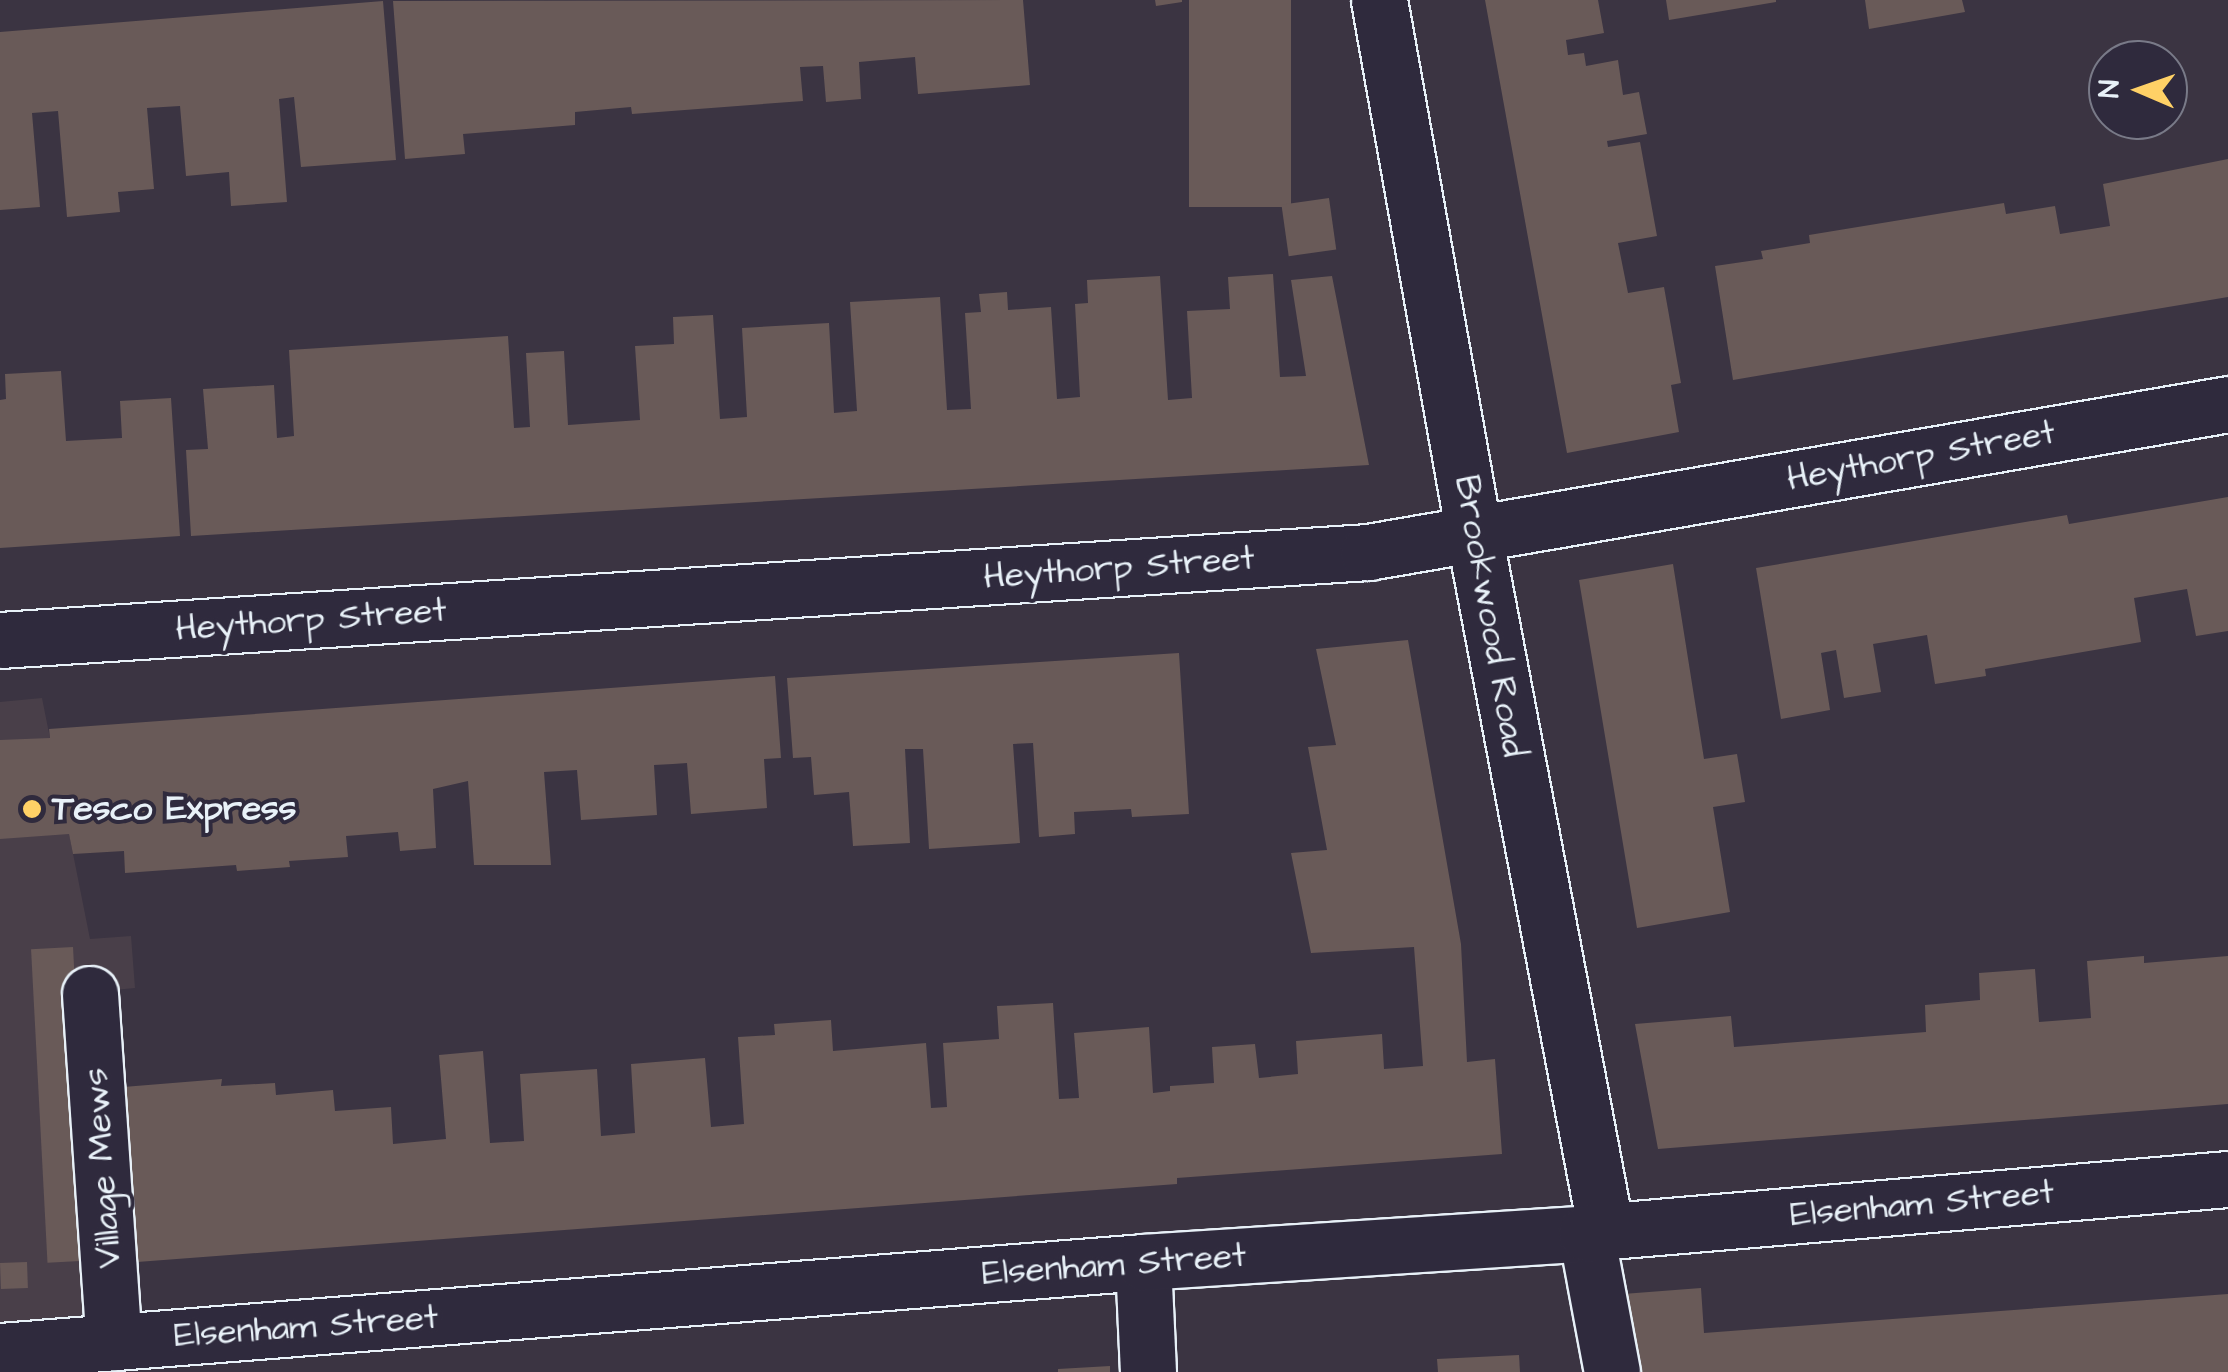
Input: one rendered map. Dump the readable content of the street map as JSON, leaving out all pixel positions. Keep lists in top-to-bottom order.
{
  "streets": {
    "street": [
      "Heythorp Street",
      "Brookwood Road",
      "Village Mews",
      "Elsenham Street"
    ]
  },
  "crossings": [
    ["Heythorp Street", "Brookwood Road"],
    ["Brookwood Road", "Elsenham Street"],
    ["Village Mews", "Elsenham Street"]
  ],
  "places": ["Tesco Express"],
  "north": "left"
}
